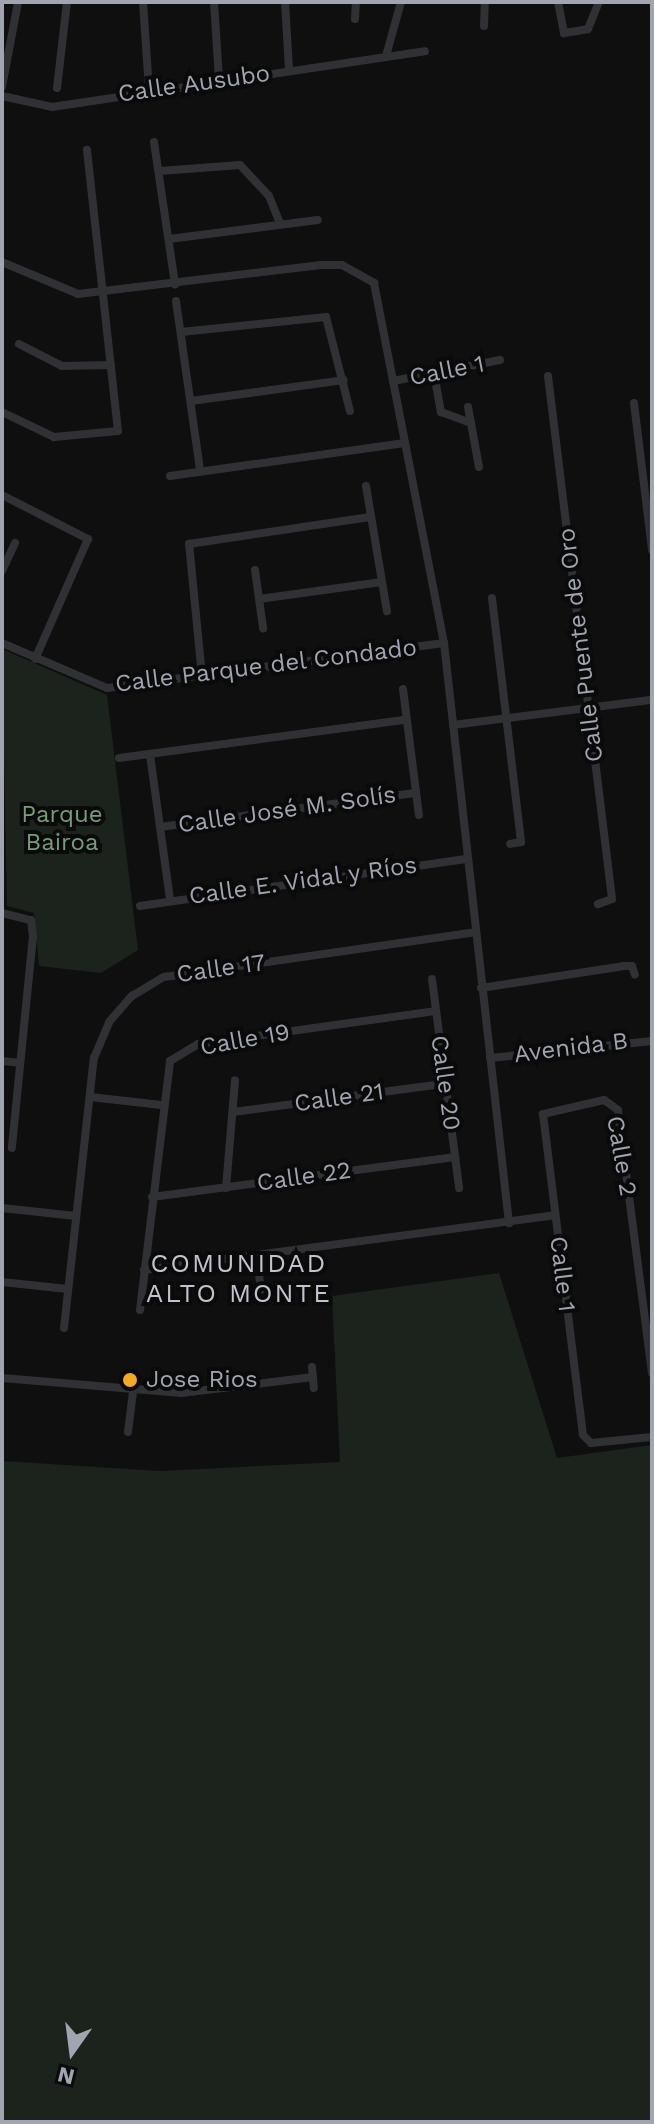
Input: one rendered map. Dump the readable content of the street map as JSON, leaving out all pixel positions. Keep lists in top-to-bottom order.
{
  "streets": {
    "street": [
      "Calle Ausubo",
      "Calle 1",
      "Calle Puente de Oro",
      "Calle Parque del Condado",
      "Calle José M. Solís",
      "Calle E. Vidal y Ríos",
      "Calle 17",
      "Calle 19",
      "Avenida B",
      "Calle 20",
      "Calle 21",
      "Calle 2",
      "Calle 22"
    ]
  },
  "crossings": [
    ["Calle 1", "Calle 2"],
    ["Calle 19", "Calle 20"],
    ["Calle 19", "Calle 22"],
    ["Calle 20", "Calle 21"],
    ["Calle 20", "Calle 22"]
  ],
  "districts": ["COMUNIDAD ALTO MONTE"],
  "parks": ["Parque Bairoa"],
  "places": ["Jose Rios"],
  "north": "bottom"
}
